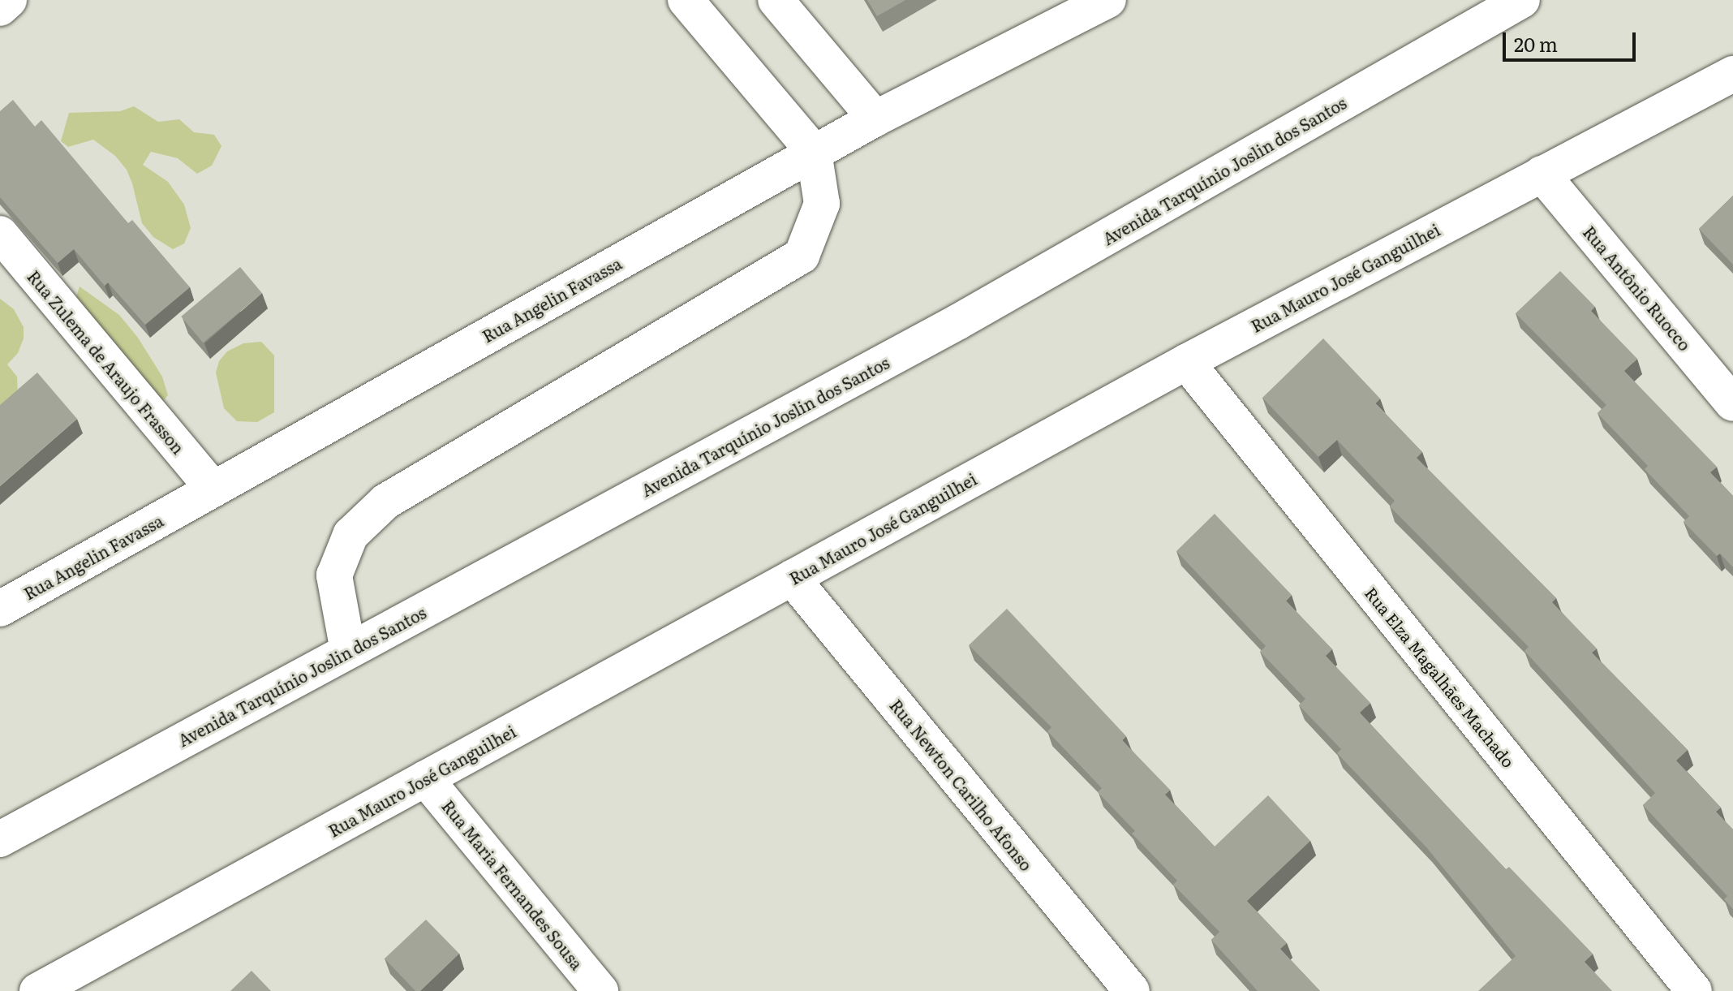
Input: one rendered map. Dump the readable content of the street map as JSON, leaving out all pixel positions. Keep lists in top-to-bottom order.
{
  "streets": {
    "street": [
      "Avenida Tarquínio Joslin dos Santos",
      "Rua Mauro José Ganguilhei",
      "Rua Antônio Ruocco",
      "Rua Angelin Favassa",
      "Rua Zulema de Araujo Frasson",
      "Rua Elza Magalhães Machado",
      "Rua Newton Carilho Afonso",
      "Rua Maria Fernandes Sousa"
    ]
  },
  "crossings": [
    ["Rua Mauro José Ganguilhei", "Rua Antônio Ruocco"],
    ["Rua Mauro José Ganguilhei", "Rua Elza Magalhães Machado"],
    ["Rua Mauro José Ganguilhei", "Rua Newton Carilho Afonso"],
    ["Rua Mauro José Ganguilhei", "Rua Maria Fernandes Sousa"],
    ["Rua Angelin Favassa", "Rua Zulema de Araujo Frasson"]
  ],
  "scale_bar": "20 m"
}
